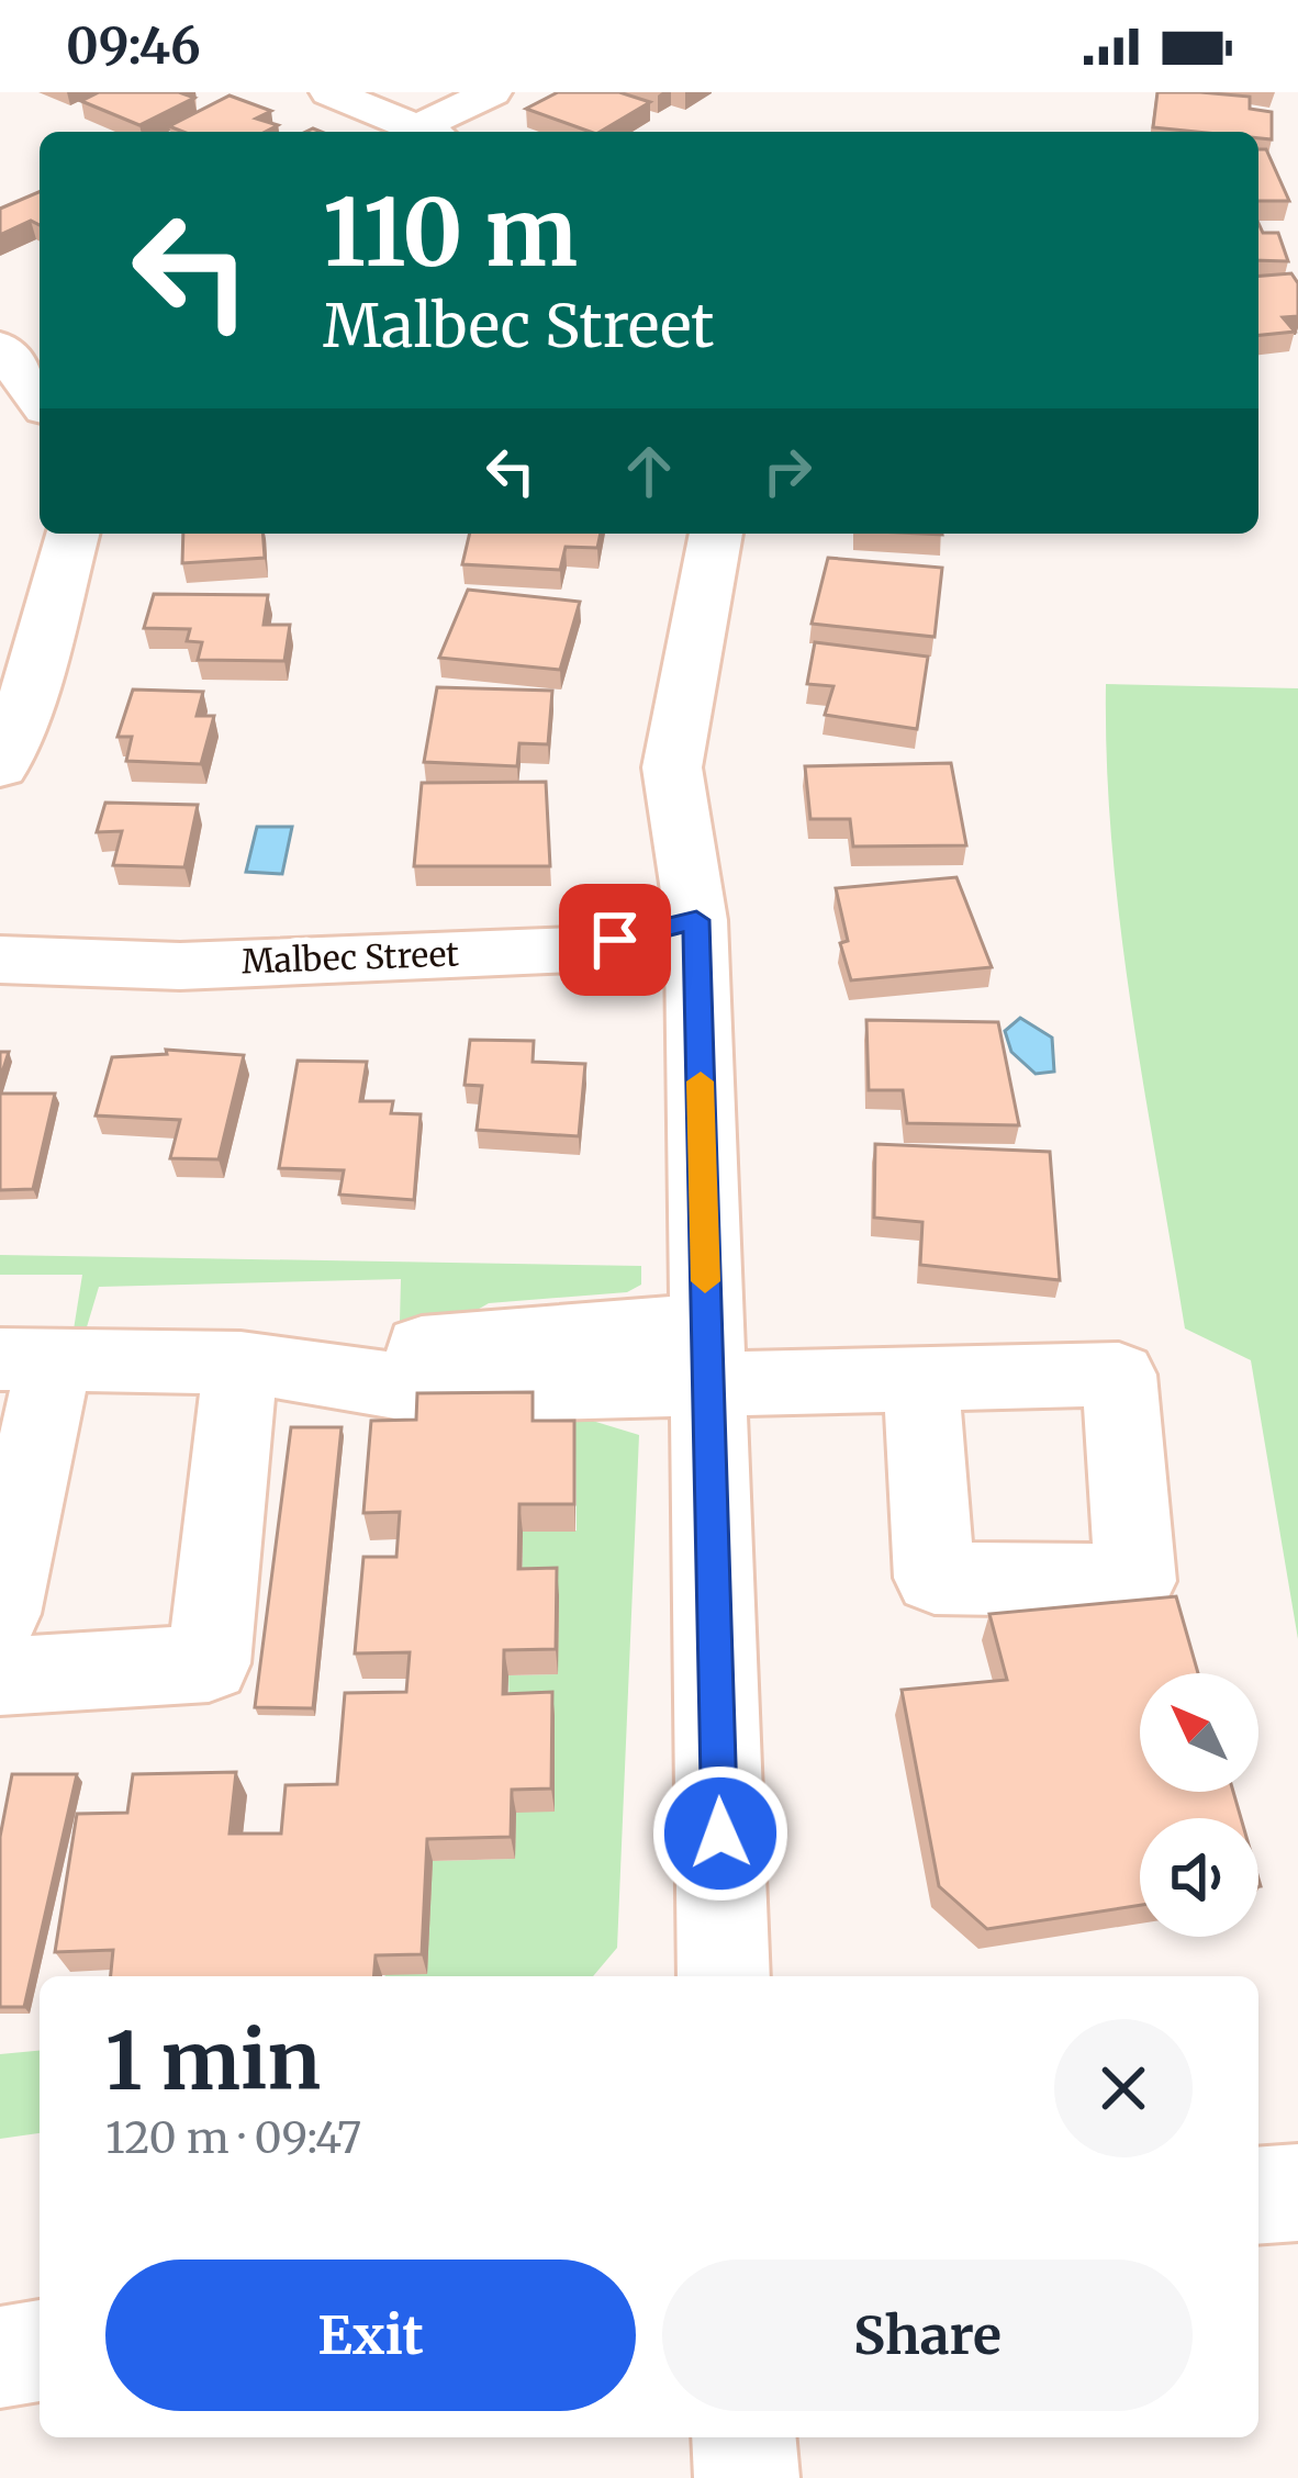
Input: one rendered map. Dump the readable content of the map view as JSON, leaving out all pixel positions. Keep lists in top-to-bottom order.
{
  "streets": {
    "street": ["Malbec Street"]
  },
  "north": "top left",
  "page": {
    "status": "09:46",
    "turn": ["110 m", "Malbec Street"],
    "heading": ["1 min", "120 m · 09:47"],
    "buttons": ["Exit", "Share"]
  }
}
